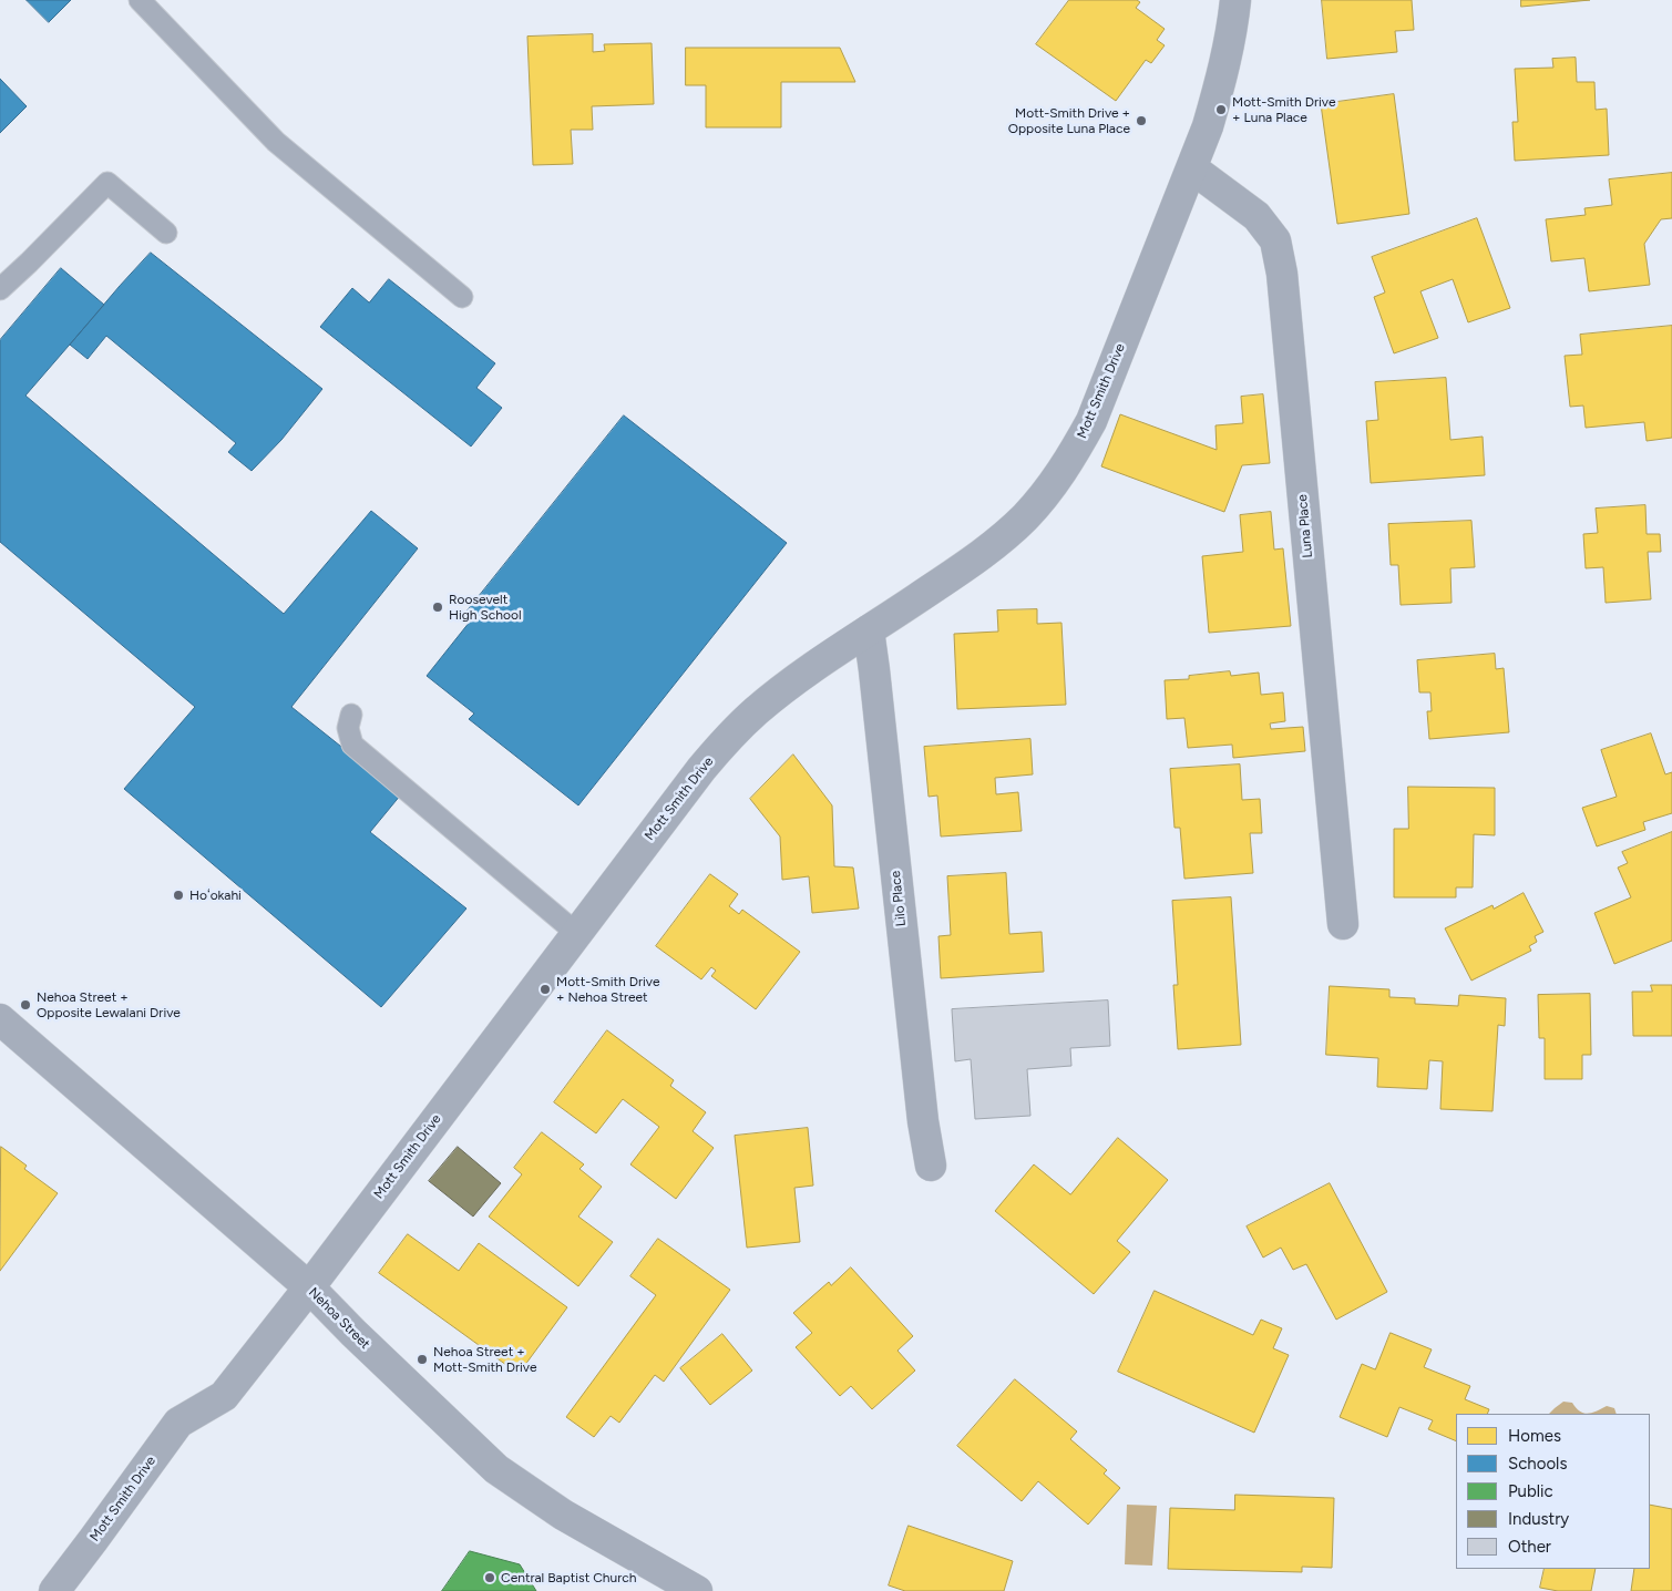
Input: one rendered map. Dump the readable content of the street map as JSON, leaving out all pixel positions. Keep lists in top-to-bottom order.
{
  "streets": {
    "street": [
      "Mott Smith Drive",
      "Luna Place",
      "Lilo Place",
      "Nehoa Street"
    ]
  },
  "crossings": [
    ["Mott Smith Drive", "Luna Place"],
    ["Mott Smith Drive", "Lilo Place"],
    ["Mott Smith Drive", "Nehoa Street"]
  ],
  "places": [
    "Mott-Smith Drive + Luna Place",
    "Mott-Smith Drive + Opposite Luna Place",
    "Roosevelt High School",
    "Hoʻokahi",
    "Mott-Smith Drive + Nehoa Street",
    "Nehoa Street + Opposite Lewalani Drive",
    "Nehoa Street + Mott-Smith Drive",
    "Central Baptist Church"
  ],
  "legend": [
    "Homes",
    "Schools",
    "Public",
    "Industry",
    "Other"
  ]
}
